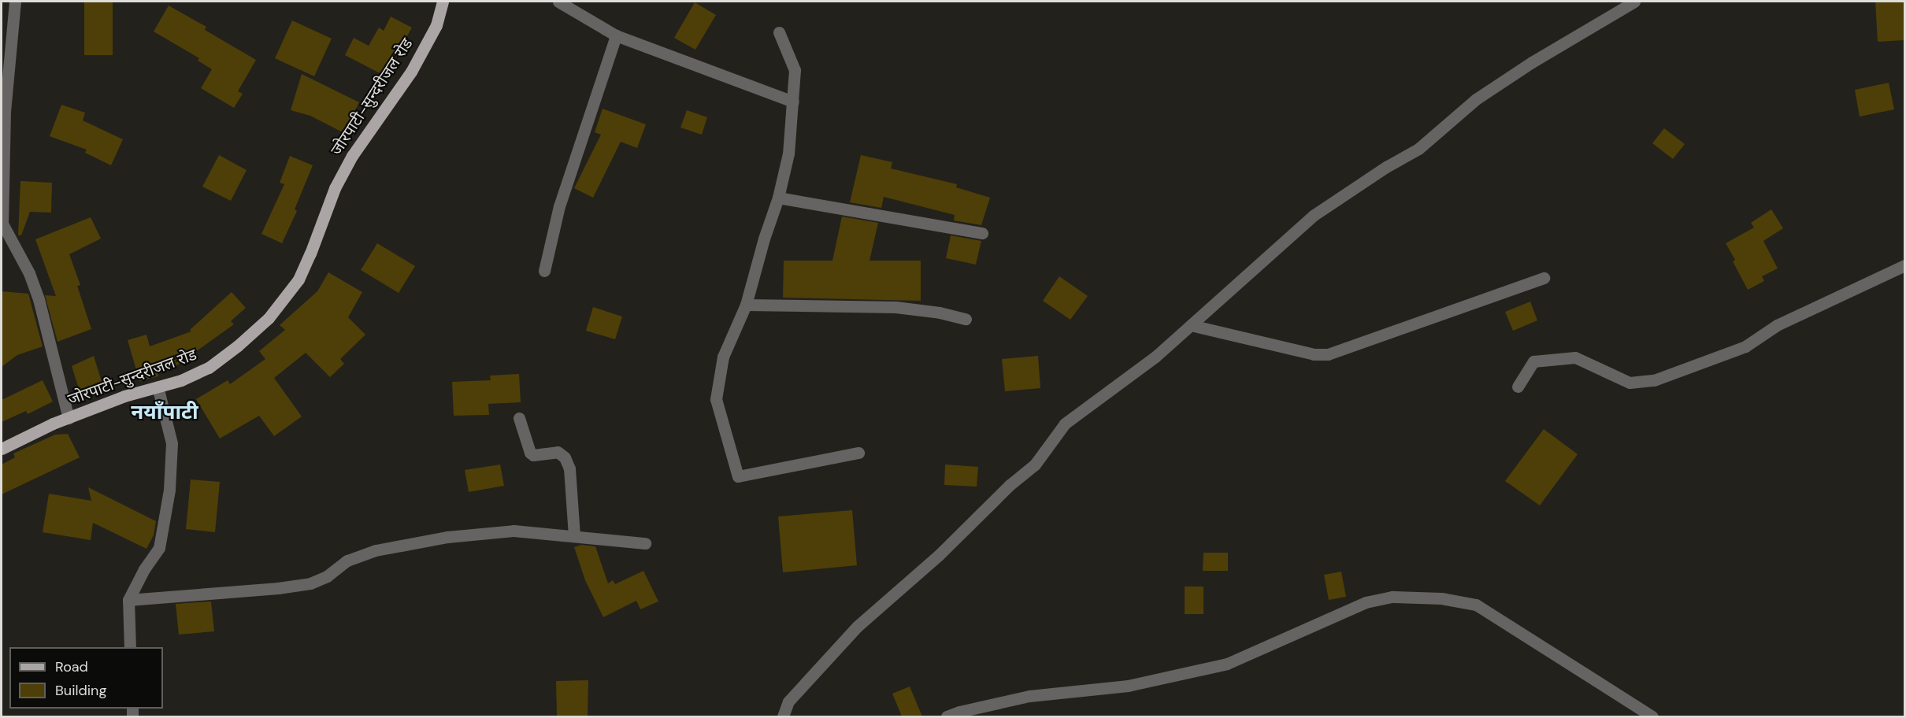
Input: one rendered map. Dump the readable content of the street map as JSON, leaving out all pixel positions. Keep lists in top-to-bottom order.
{
  "streets": {
    "main road": ["जोरपाटी-सुन्दरीजल रोड"]
  },
  "districts": ["नयाँपाटी"],
  "legend": ["Road", "Building"]
}
